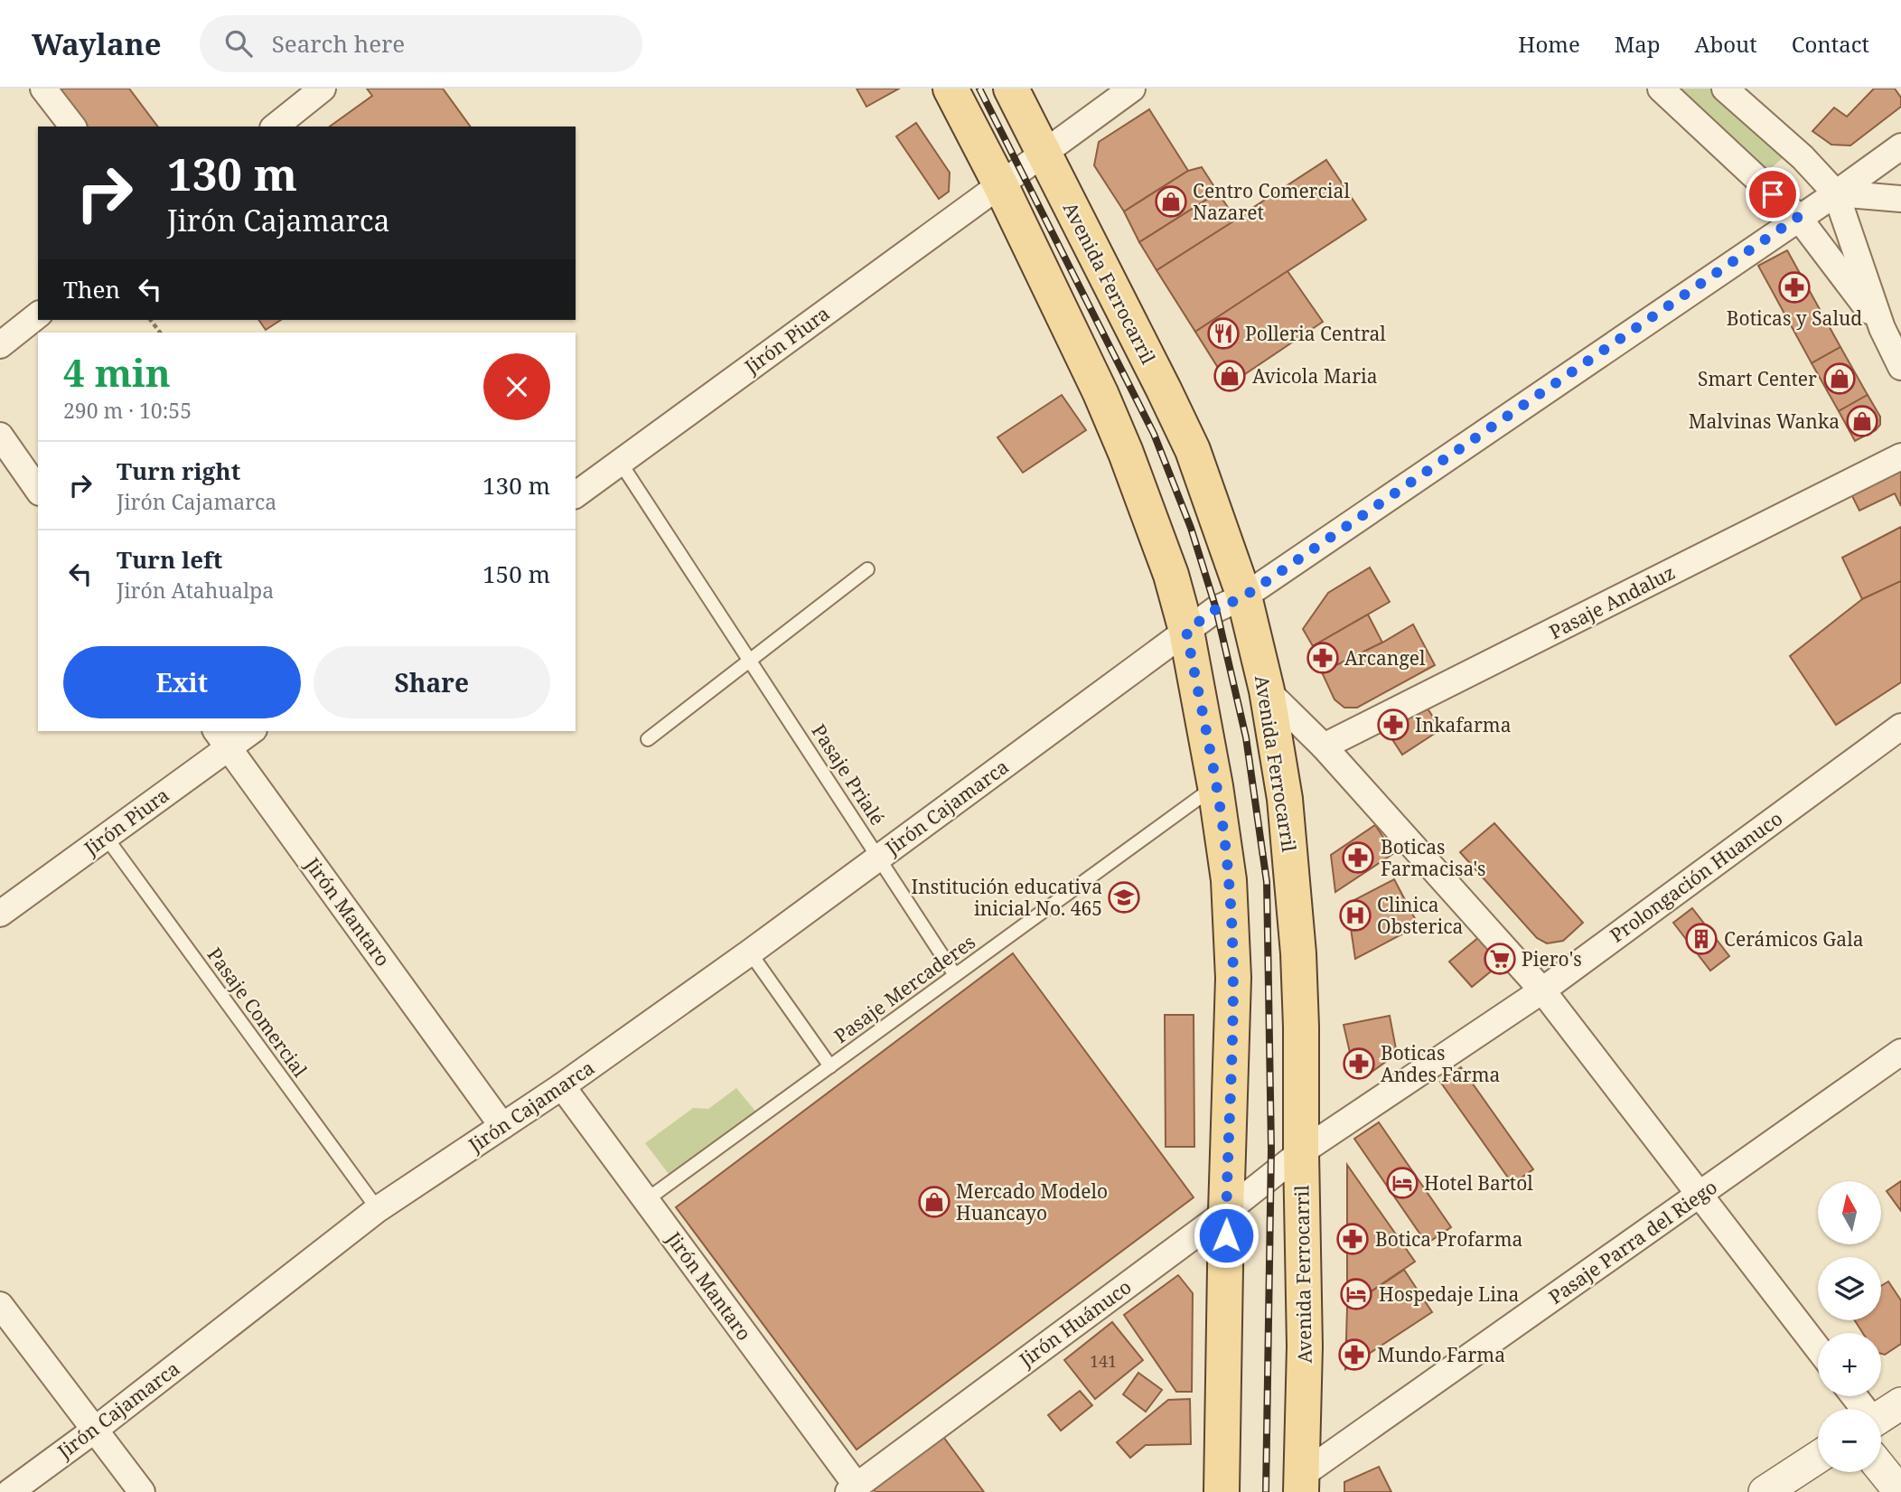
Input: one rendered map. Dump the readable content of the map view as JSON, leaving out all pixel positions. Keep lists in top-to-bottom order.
{
  "streets": {
    "main road": ["Avenida Ferrocarril"],
    "street": [
      "Jirón Piura",
      "Pasaje Andaluz",
      "Jirón Cajamarca",
      "Prolongación Huanuco",
      "Jirón Mantaro",
      "Pasaje Parra del Riego",
      "Jirón Huánuco"
    ],
    "lane": ["Pasaje Prialé", "Pasaje Mercaderes", "Pasaje Comercial"]
  },
  "crossings": [
    ["Avenida Ferrocarril", "Jirón Piura"],
    ["Avenida Ferrocarril", "Jirón Cajamarca"],
    ["Avenida Ferrocarril", "Prolongación Huanuco"],
    ["Avenida Ferrocarril", "Pasaje Parra del Riego"],
    ["Avenida Ferrocarril", "Jirón Huánuco"],
    ["Jirón Piura", "Pasaje Prialé"],
    ["Jirón Piura", "Jirón Mantaro"],
    ["Jirón Piura", "Pasaje Comercial"],
    ["Pasaje Prialé", "Jirón Cajamarca"],
    ["Pasaje Prialé", "Pasaje Mercaderes"],
    ["Jirón Cajamarca", "Jirón Mantaro"],
    ["Jirón Cajamarca", "Pasaje Comercial"],
    ["Prolongación Huanuco", "Jirón Huánuco"],
    ["Jirón Mantaro", "Pasaje Mercaderes"],
    ["Jirón Mantaro", "Jirón Huánuco"]
  ],
  "places": {
    "shop": [
      "Centro Comercial Nazaret",
      "Avicola Maria",
      "Smart Center",
      "Malvinas Wanka",
      "Mercado Modelo Huancayo"
    ],
    "pharmacy": [
      "Boticas y Salud",
      "Arcangel",
      "Inkafarma",
      "Boticas Farmacisa's",
      "Boticas Andes Farma",
      "Botica Profarma",
      "Mundo Farma"
    ],
    "restaurant": ["Polleria Central"],
    "school or university": ["Institución educativa inicial No. 465"],
    "hospital": ["Clinica Obsterica"],
    "building": ["Cerámicos Gala"],
    "supermarket": ["Piero's"],
    "hotel": ["Hotel Bartol", "Hospedaje Lina"]
  },
  "house_numbers": ["141"],
  "north": "top",
  "page": {
    "header": "Waylane",
    "search": "Search here",
    "nav": [
      "Home",
      "Map",
      "About",
      "Contact"
    ],
    "turn": ["130 m", "Jirón Cajamarca"],
    "then": "Then",
    "heading": ["4 min", "290 m · 10:55"],
    "list": [
      {
        "name": "Turn right",
        "note": "Jirón Cajamarca",
        "value": "130 m"
      },
      {
        "name": "Turn left",
        "note": "Jirón Atahualpa",
        "value": "150 m"
      }
    ],
    "buttons": ["Exit", "Share"],
    "map_buttons": ["+", "−"]
  }
}
